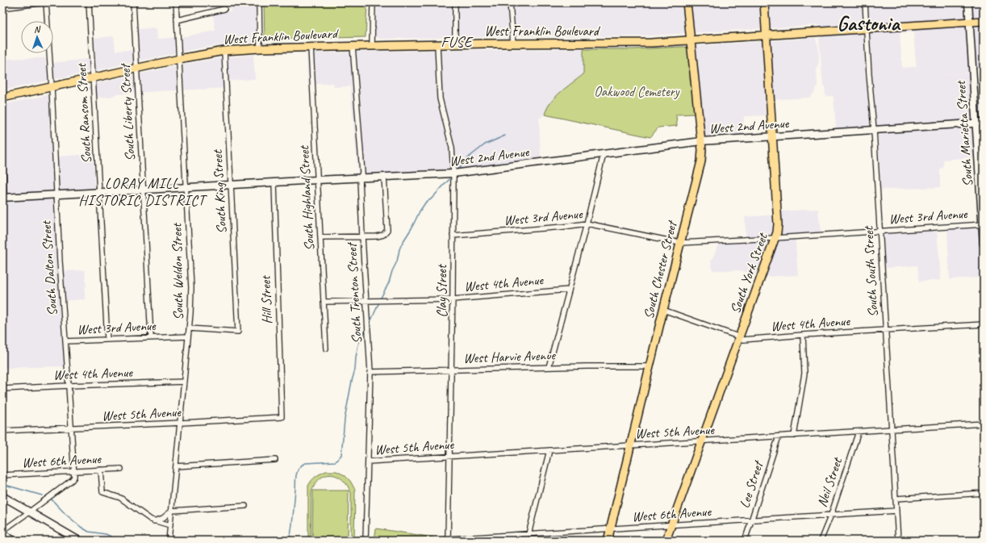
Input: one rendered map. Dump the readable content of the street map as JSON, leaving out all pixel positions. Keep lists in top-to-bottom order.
{
  "streets": {
    "main road": ["West Franklin Boulevard", "South Chester Street", "South York Street"],
    "street": [
      "South Liberty Street",
      "South Ransom Street",
      "West 2nd Avenue",
      "South Marietta Street",
      "South King Street",
      "South Highland Street",
      "West 3rd Avenue",
      "South Dalton Street",
      "South Weldon Street",
      "South South Street",
      "West 4th Avenue",
      "Clay Street",
      "South Trenton Street",
      "Hill Street",
      "West Harvie Avenue",
      "West 5th Avenue",
      "West 6th Avenue",
      "Neil Street",
      "Lee Street"
    ]
  },
  "crossings": [
    ["West Franklin Boulevard", "South Liberty Street"],
    ["West Franklin Boulevard", "South Ransom Street"],
    ["West Franklin Boulevard", "South Marietta Street"],
    ["West Franklin Boulevard", "South King Street"],
    ["West Franklin Boulevard", "South Highland Street"],
    ["West Franklin Boulevard", "South Dalton Street"],
    ["West Franklin Boulevard", "South Chester Street"],
    ["West Franklin Boulevard", "South Weldon Street"],
    ["West Franklin Boulevard", "South South Street"],
    ["West Franklin Boulevard", "South York Street"],
    ["West Franklin Boulevard", "Clay Street"],
    ["West Franklin Boulevard", "South Trenton Street"],
    ["South Liberty Street", "West 2nd Avenue"],
    ["South Liberty Street", "West 3rd Avenue"],
    ["South Ransom Street", "West 2nd Avenue"],
    ["South Ransom Street", "West 3rd Avenue"],
    ["West 2nd Avenue", "South Marietta Street"],
    ["West 2nd Avenue", "South King Street"],
    ["West 2nd Avenue", "South Highland Street"],
    ["West 2nd Avenue", "South Dalton Street"],
    ["West 2nd Avenue", "South Chester Street"],
    ["West 2nd Avenue", "South Weldon Street"],
    ["West 2nd Avenue", "South South Street"],
    ["West 2nd Avenue", "South York Street"],
    ["West 2nd Avenue", "Clay Street"],
    ["West 2nd Avenue", "South Trenton Street"],
    ["West 2nd Avenue", "Hill Street"],
    ["South Marietta Street", "West 3rd Avenue"],
    ["South King Street", "South Weldon Street"],
    ["South Highland Street", "West 4th Avenue"],
    ["West 3rd Avenue", "South Dalton Street"],
    ["West 3rd Avenue", "South Chester Street"],
    ["West 3rd Avenue", "South Weldon Street"],
    ["West 3rd Avenue", "South South Street"],
    ["West 3rd Avenue", "South York Street"],
    ["West 3rd Avenue", "Clay Street"],
    ["South Dalton Street", "West 4th Avenue"],
    ["South Dalton Street", "West 5th Avenue"],
    ["South Dalton Street", "West 6th Avenue"],
    ["South Chester Street", "West 4th Avenue"],
    ["South Chester Street", "West Harvie Avenue"],
    ["South Chester Street", "West 5th Avenue"],
    ["South Chester Street", "West 6th Avenue"],
    ["South Weldon Street", "West 4th Avenue"],
    ["South Weldon Street", "West 5th Avenue"],
    ["South South Street", "West 4th Avenue"],
    ["South South Street", "West 5th Avenue"],
    ["South South Street", "West 6th Avenue"],
    ["South York Street", "West 4th Avenue"],
    ["South York Street", "West 5th Avenue"],
    ["South York Street", "West 6th Avenue"],
    ["West 4th Avenue", "Clay Street"],
    ["West 4th Avenue", "South Trenton Street"],
    ["Clay Street", "West Harvie Avenue"],
    ["Clay Street", "West 5th Avenue"],
    ["Clay Street", "West 6th Avenue"],
    ["South Trenton Street", "West Harvie Avenue"],
    ["South Trenton Street", "West 5th Avenue"],
    ["Hill Street", "West 5th Avenue"],
    ["West 5th Avenue", "Neil Street"],
    ["West 5th Avenue", "Lee Street"],
    ["West 6th Avenue", "Neil Street"],
    ["West 6th Avenue", "Lee Street"]
  ],
  "districts": ["Gastonia", "FUSE", "LORAY MILL HISTORIC DISTRICT"],
  "parks": ["Oakwood Cemetery"],
  "north": "top"
}
